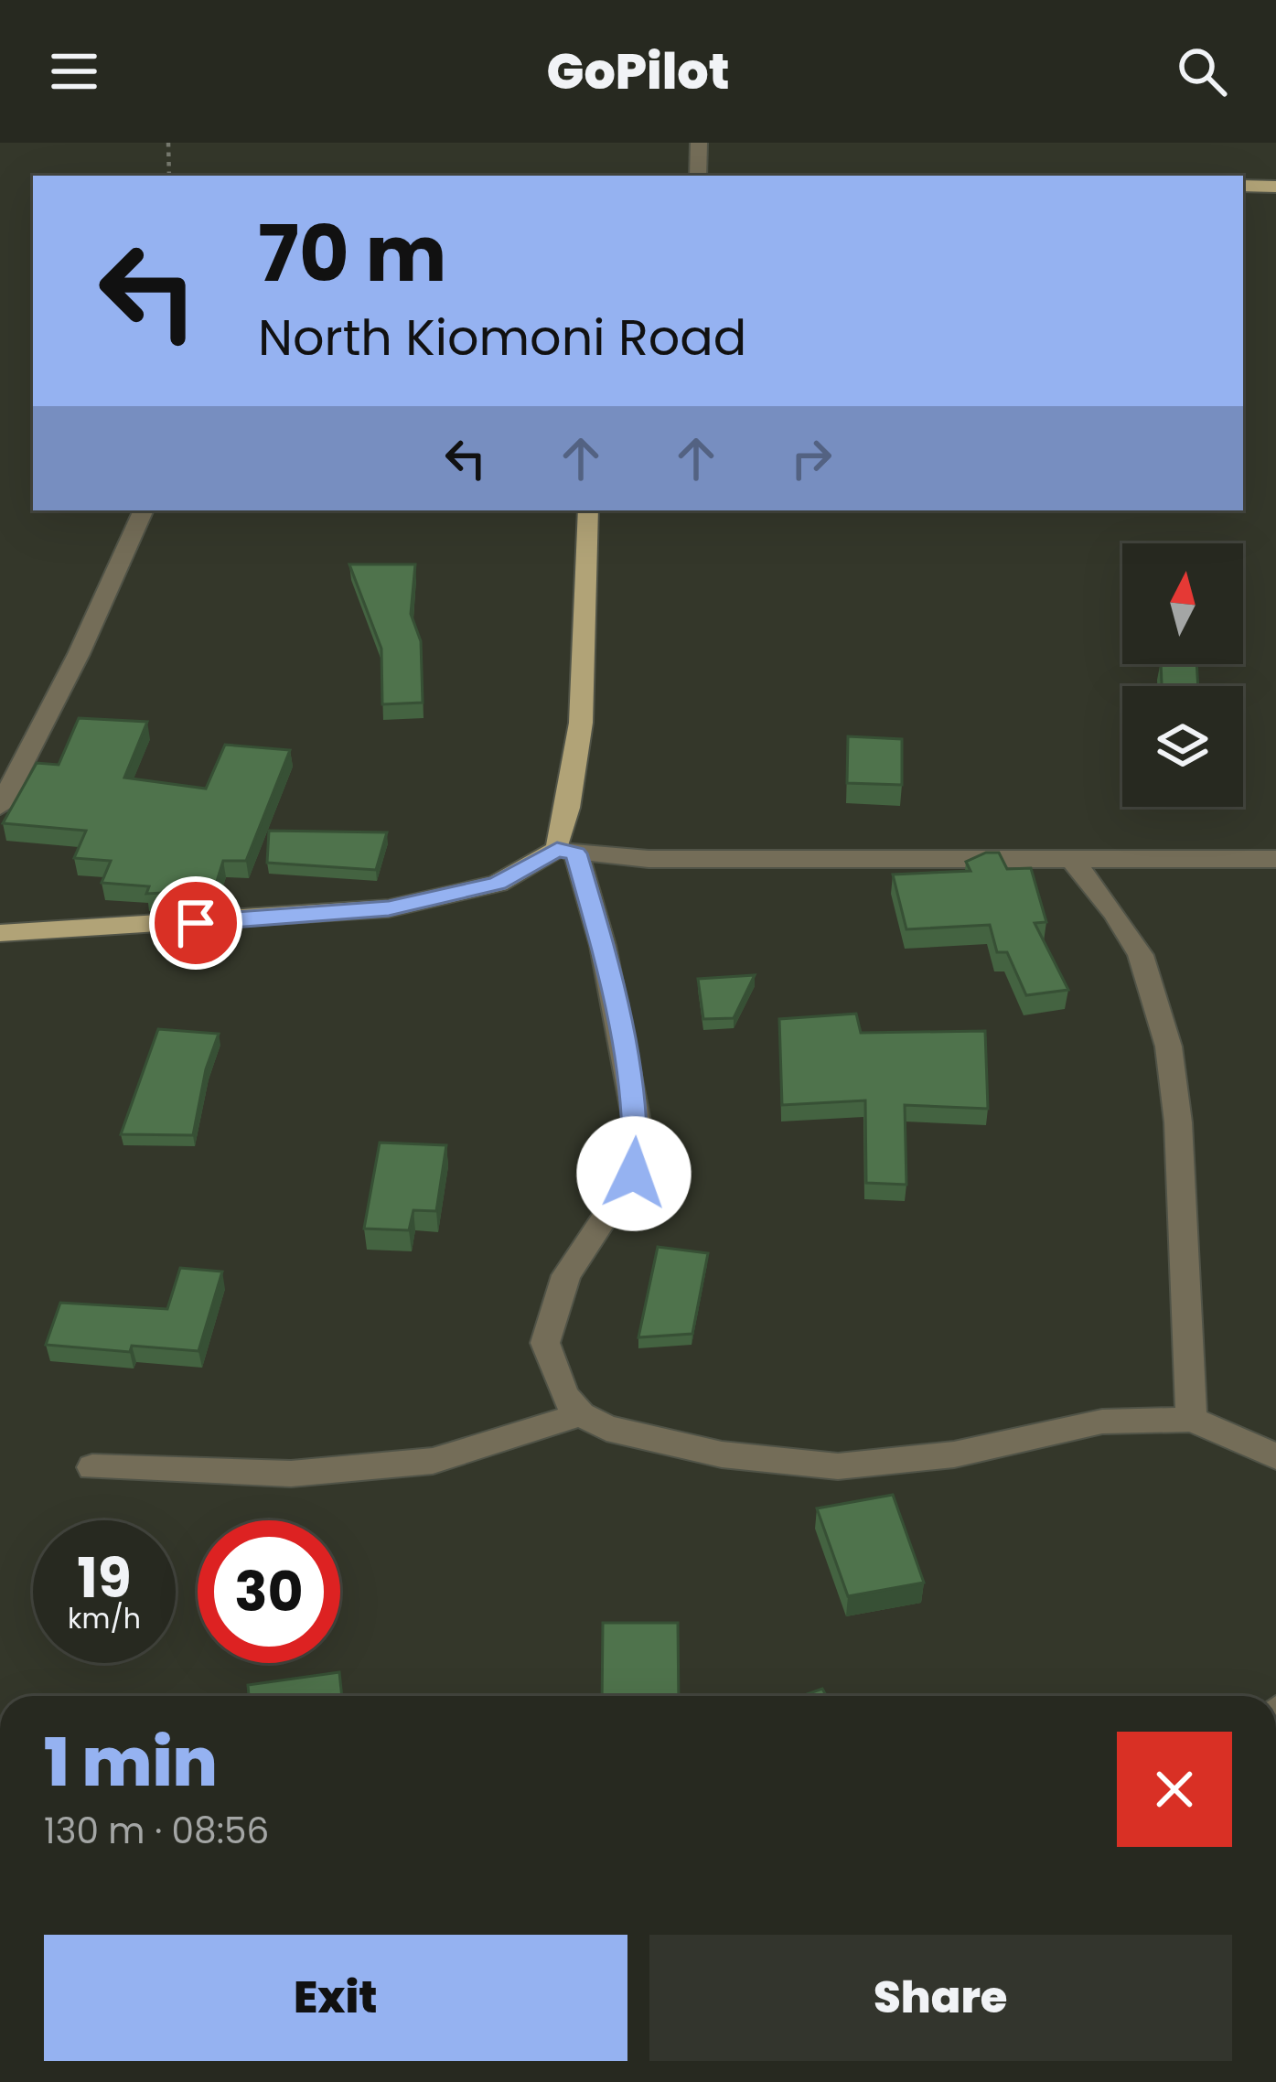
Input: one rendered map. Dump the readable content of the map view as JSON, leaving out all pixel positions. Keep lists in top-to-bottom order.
{
  "north": "top",
  "page": {
    "header": "GoPilot",
    "turn": ["70 m", "North Kiomoni Road"],
    "speed": "19 km/h",
    "limit": "30",
    "heading": ["1 min", "130 m · 08:56"],
    "buttons": ["Exit", "Share"]
  }
}
